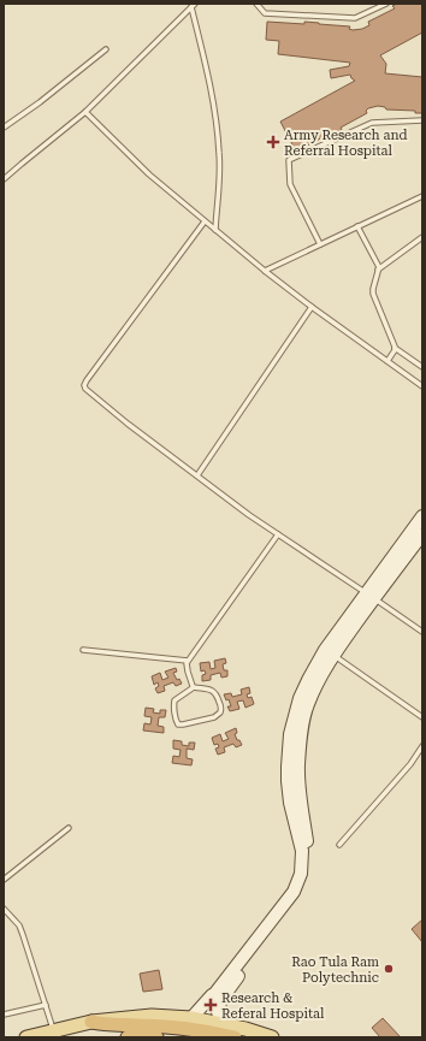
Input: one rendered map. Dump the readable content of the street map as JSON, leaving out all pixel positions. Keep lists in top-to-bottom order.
{
  "places": {
    "health": ["Army Research and Referral Hospital", "Research & Referal Hospital"],
    "other": ["Rao Tula Ram Polytechnic"]
  }
}
